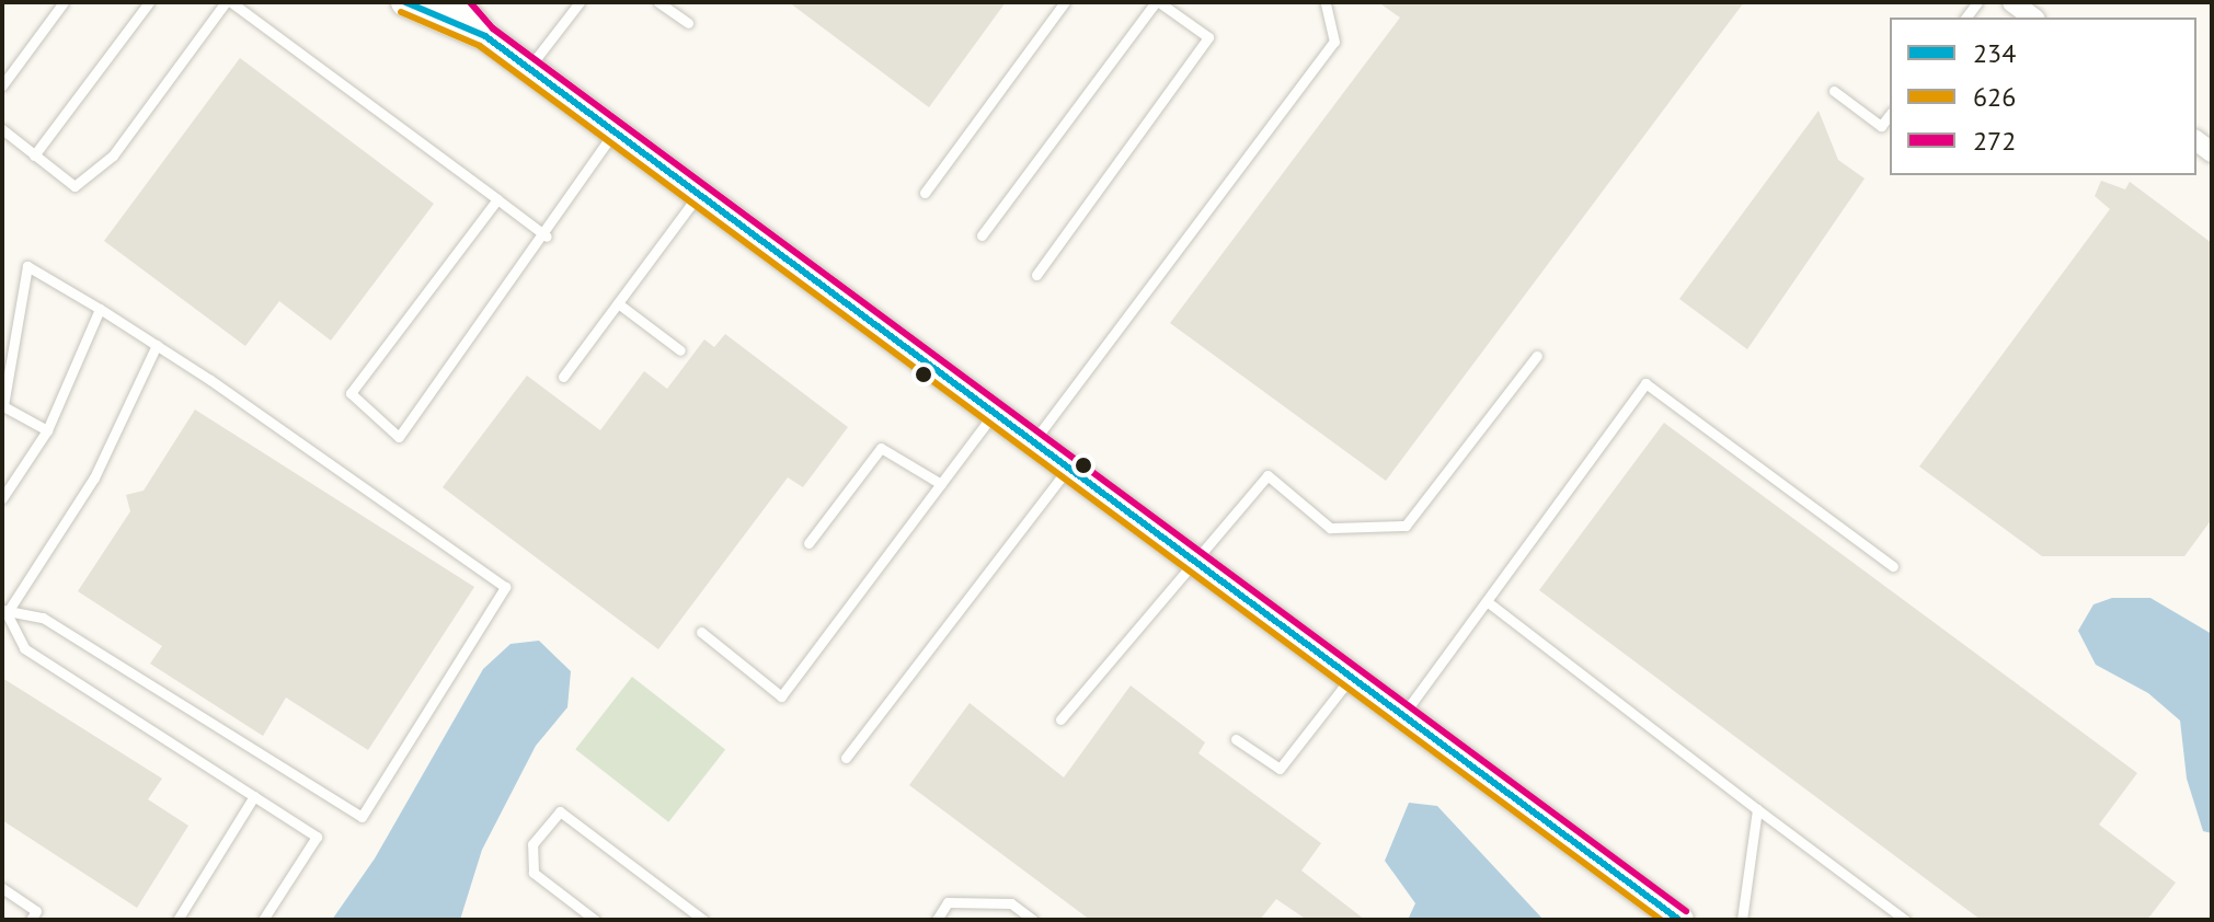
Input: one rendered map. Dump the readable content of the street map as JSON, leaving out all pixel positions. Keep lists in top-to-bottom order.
{
  "lines": ["transit line 234", "transit line 272", "transit line 626"],
  "legend": ["234", "626", "272"]
}
